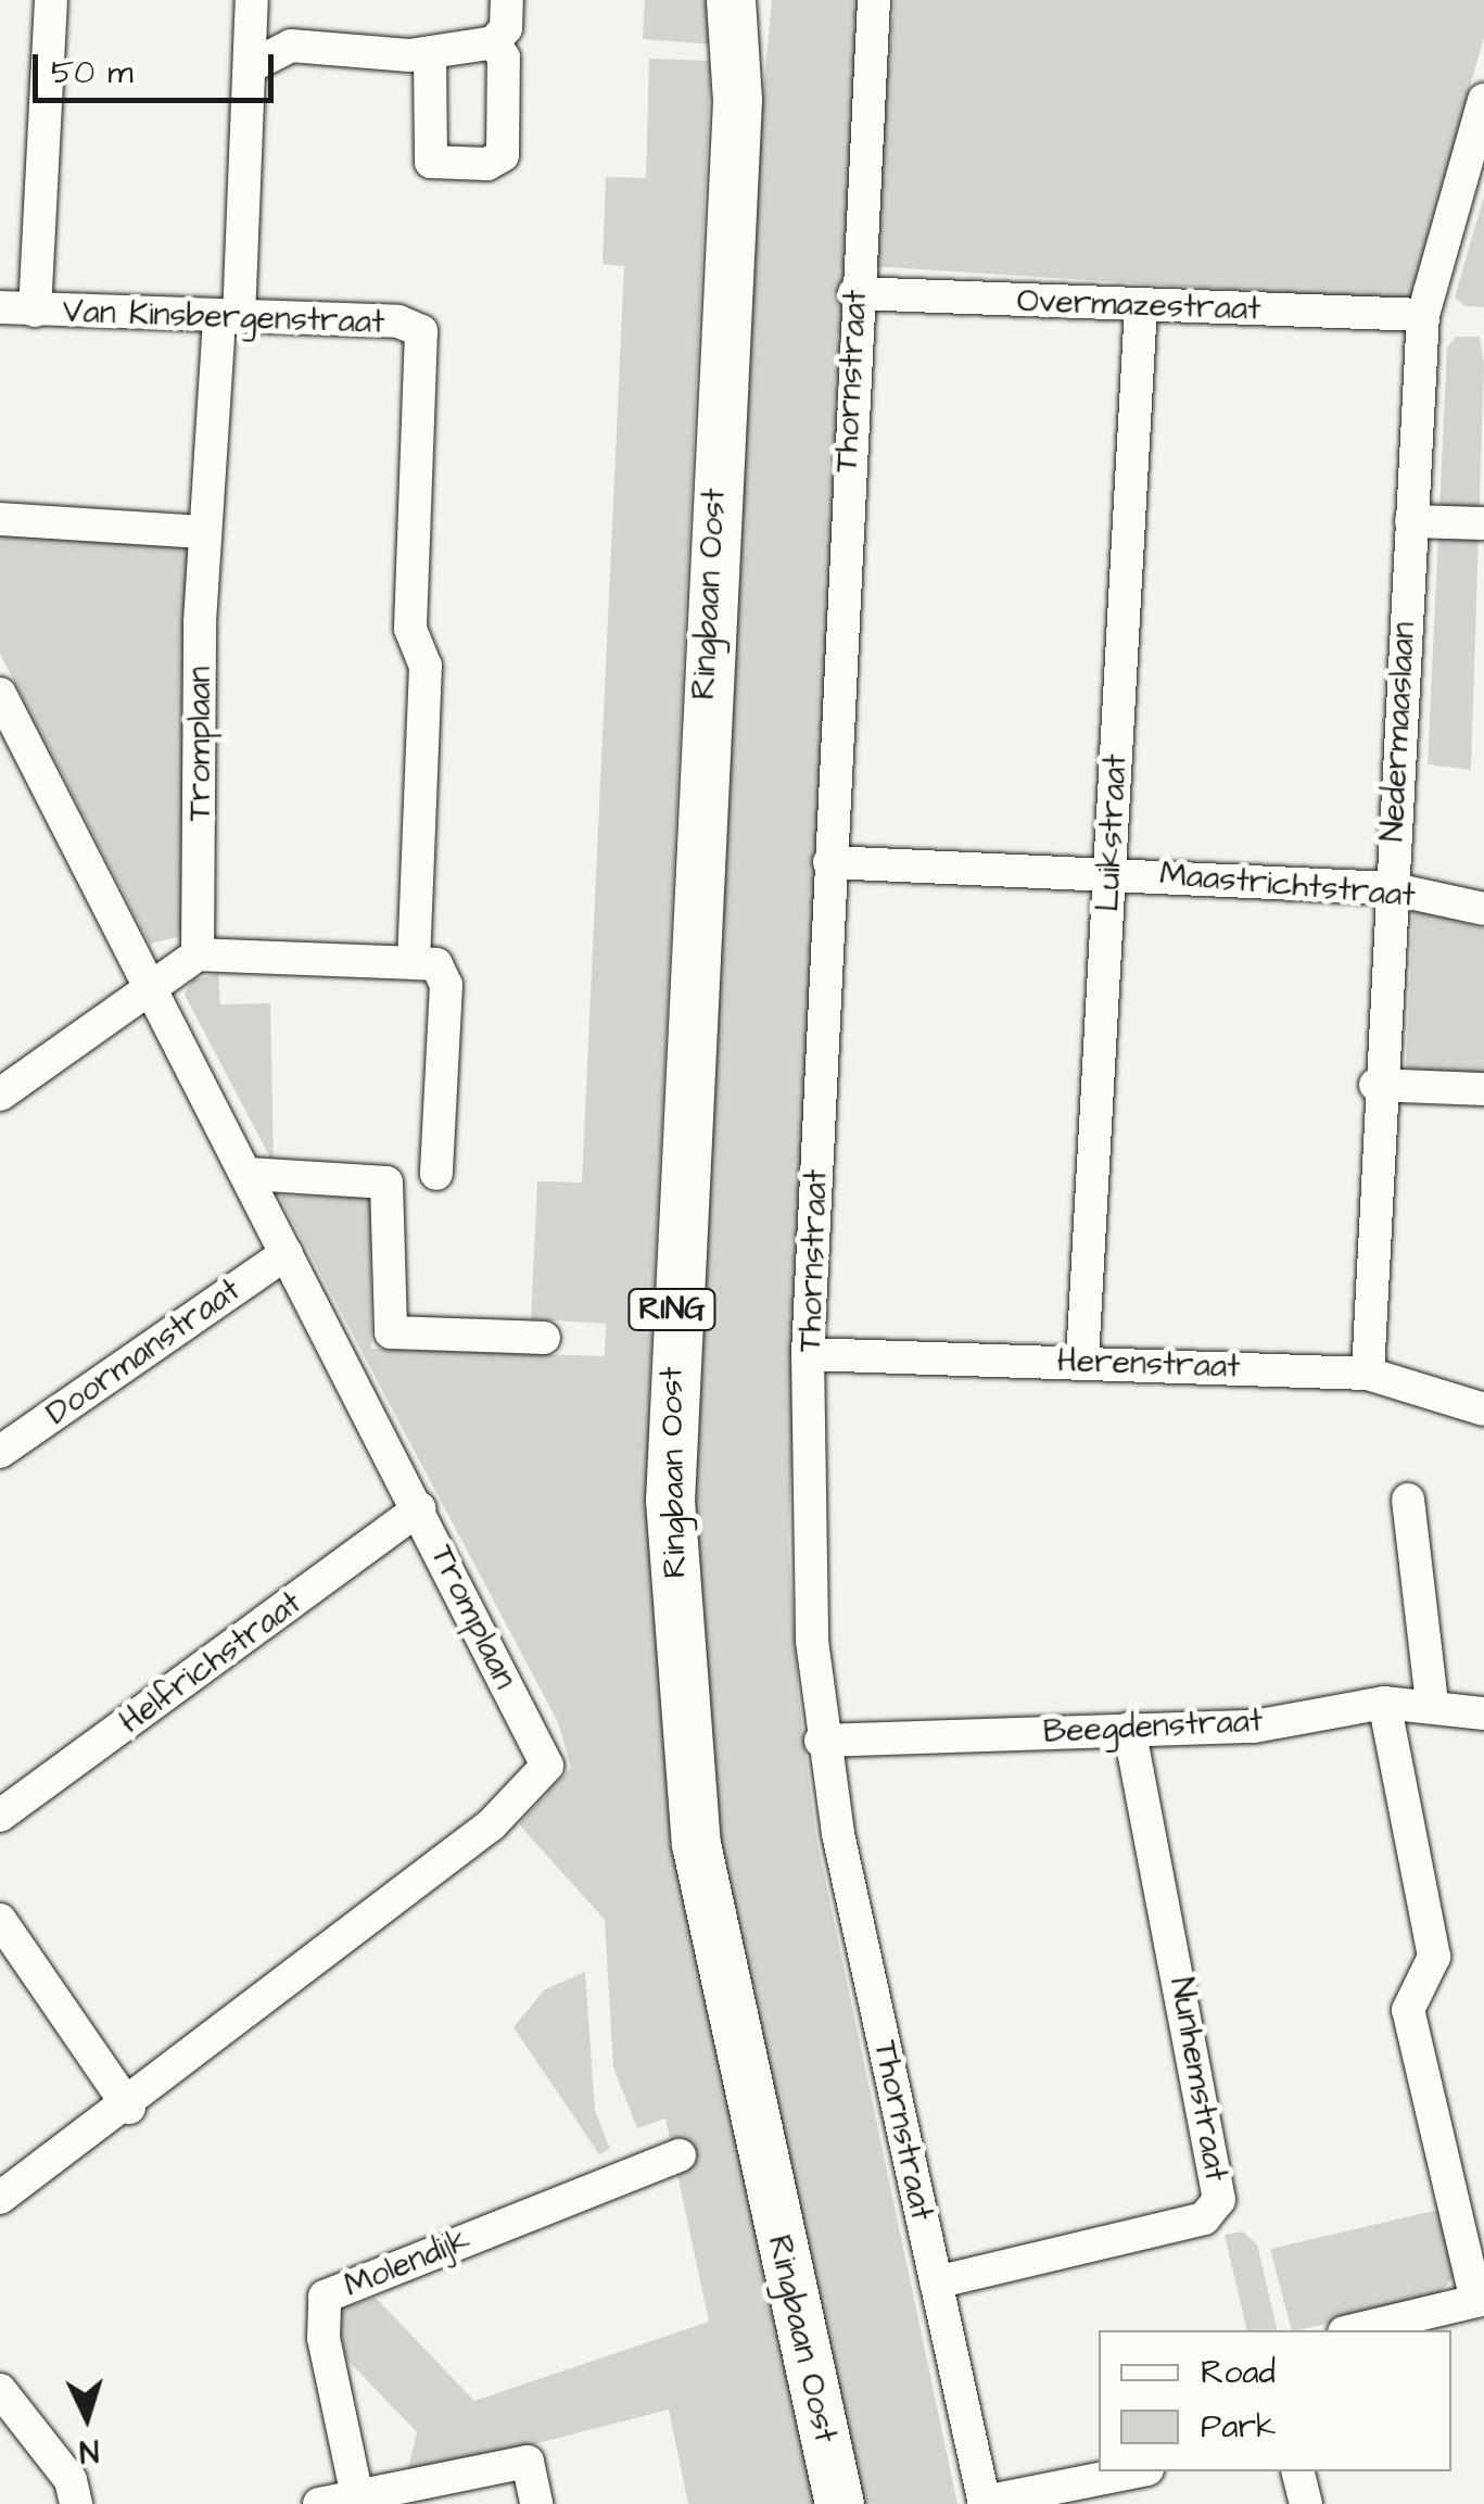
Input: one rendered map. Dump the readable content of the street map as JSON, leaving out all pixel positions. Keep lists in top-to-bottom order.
{
  "streets": {
    "main road": ["Ringbaan Oost", "RING"],
    "street": [
      "Overmazestraat",
      "Van Kinsbergenstraat",
      "Thornstraat",
      "Nedermaaslaan",
      "Tromplaan",
      "Luikstraat",
      "Maastrichtstraat",
      "Doormanstraat",
      "Herenstraat",
      "Helfrichstraat",
      "Beegdenstraat",
      "Nunhemstraat",
      "Molendijk"
    ]
  },
  "crossings": [
    ["Overmazestraat", "Thornstraat"],
    ["Overmazestraat", "Nedermaaslaan"],
    ["Overmazestraat", "Luikstraat"],
    ["Van Kinsbergenstraat", "Tromplaan"],
    ["Thornstraat", "Maastrichtstraat"],
    ["Thornstraat", "Herenstraat"],
    ["Thornstraat", "Beegdenstraat"],
    ["Thornstraat", "Nunhemstraat"],
    ["Nedermaaslaan", "Maastrichtstraat"],
    ["Nedermaaslaan", "Herenstraat"],
    ["Tromplaan", "Doormanstraat"],
    ["Tromplaan", "Helfrichstraat"],
    ["Luikstraat", "Maastrichtstraat"],
    ["Luikstraat", "Herenstraat"],
    ["Beegdenstraat", "Nunhemstraat"]
  ],
  "legend": ["Road", "Park"],
  "scale_bar": "50 m",
  "north": "bottom"
}
